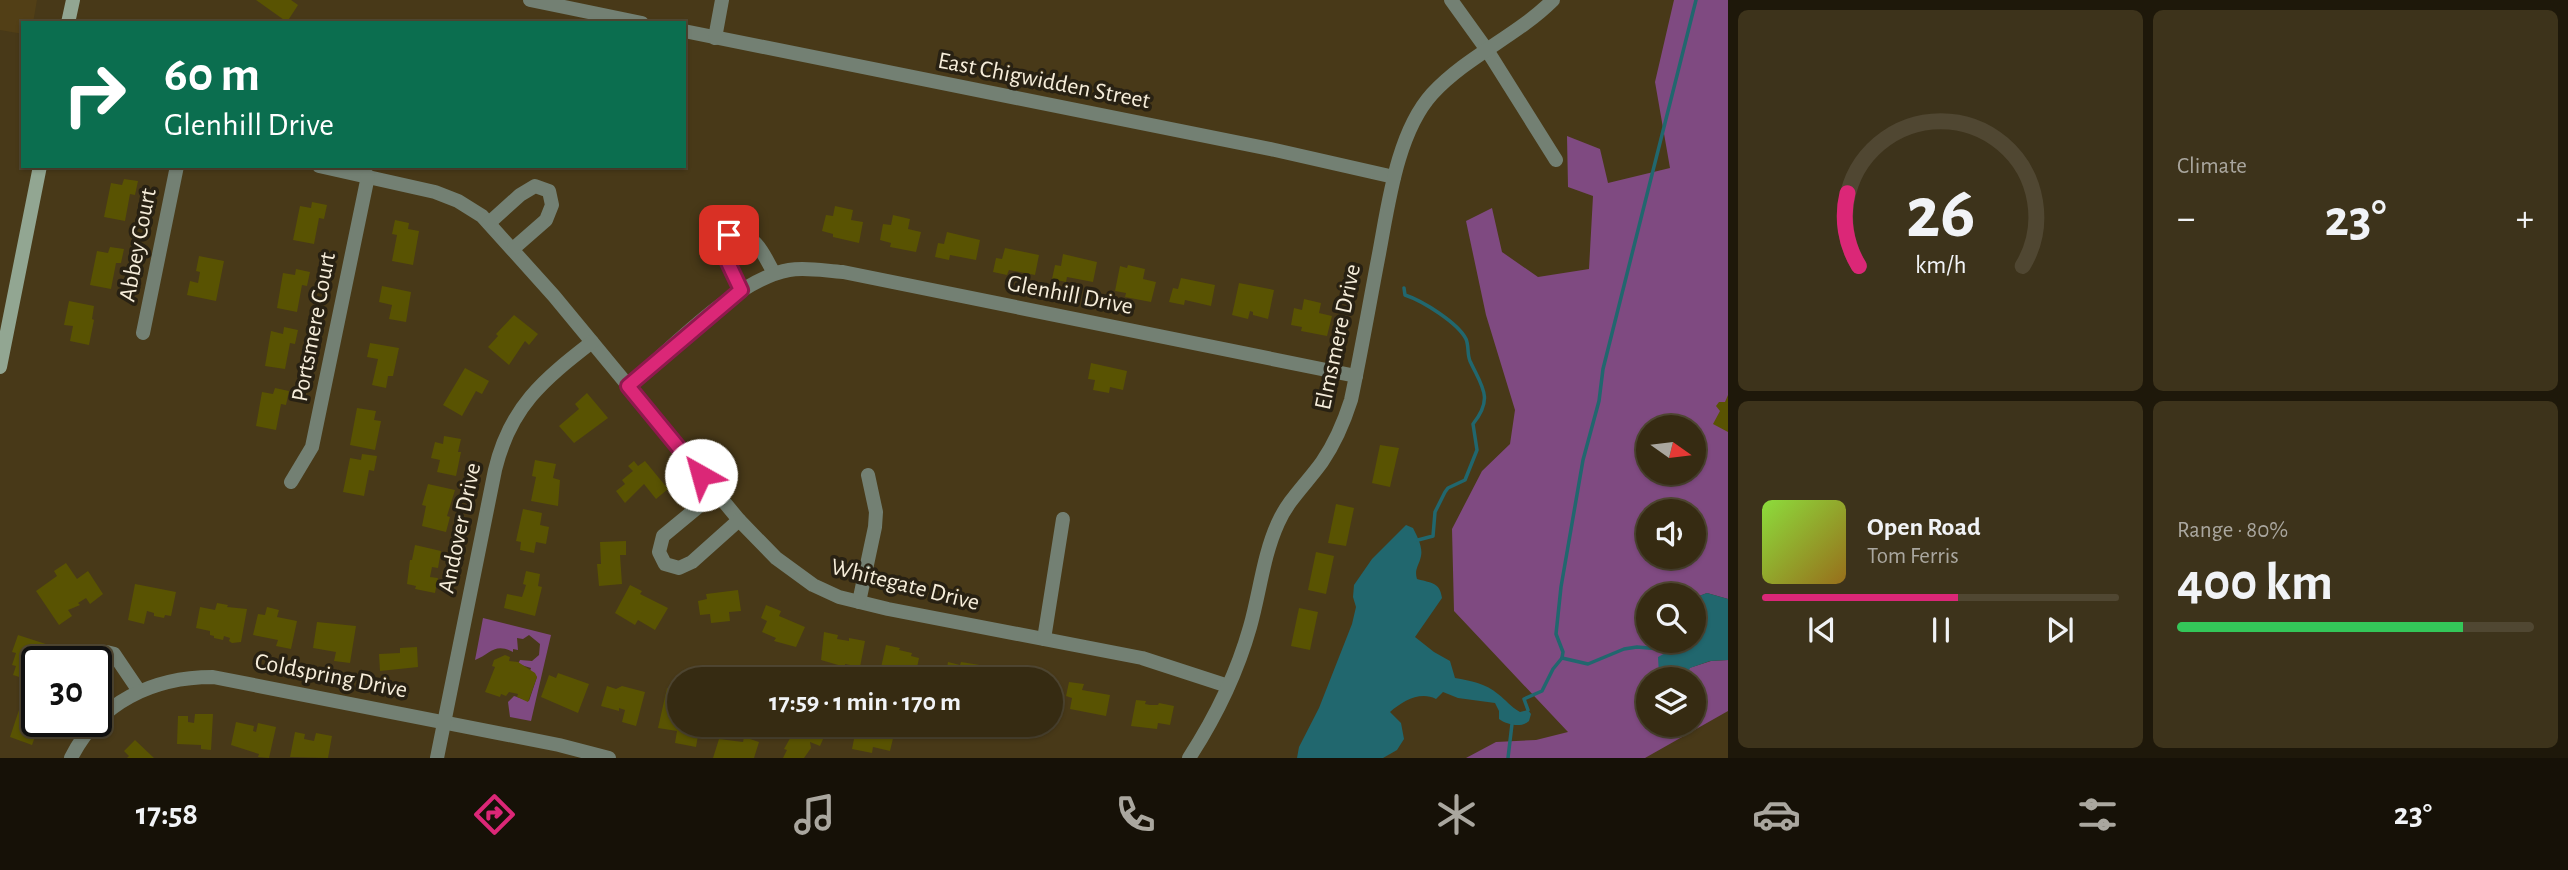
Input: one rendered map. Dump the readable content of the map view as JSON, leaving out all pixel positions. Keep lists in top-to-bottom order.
{
  "streets": {
    "street": [
      "East Chigwidden Street",
      "Abbey Court",
      "Glenhill Drive",
      "Portsmere Court",
      "Elmsmere Drive",
      "Andover Drive",
      "Whitegate Drive",
      "Coldspring Drive"
    ]
  },
  "crossings": [
    ["East Chigwidden Street", "Elmsmere Drive"],
    ["Glenhill Drive", "Elmsmere Drive"],
    ["Glenhill Drive", "Whitegate Drive"],
    ["Portsmere Court", "Whitegate Drive"],
    ["Elmsmere Drive", "Whitegate Drive"],
    ["Andover Drive", "Whitegate Drive"],
    ["Andover Drive", "Coldspring Drive"]
  ],
  "north": "right",
  "page": {
    "tile": [
      "Climate",
      ["Range · 80%", "400 km"]
    ],
    "turn": ["60 m", "Glenhill Drive"],
    "heat": ["−", "23°", "+"],
    "song": ["Open Road", "Tom Ferris"],
    "limit": "30",
    "trip": "17:59 · 1 min · 170 m",
    "tabs": ["17:58", "23°"],
    "gauge": ["26", "km/h"]
  }
}
